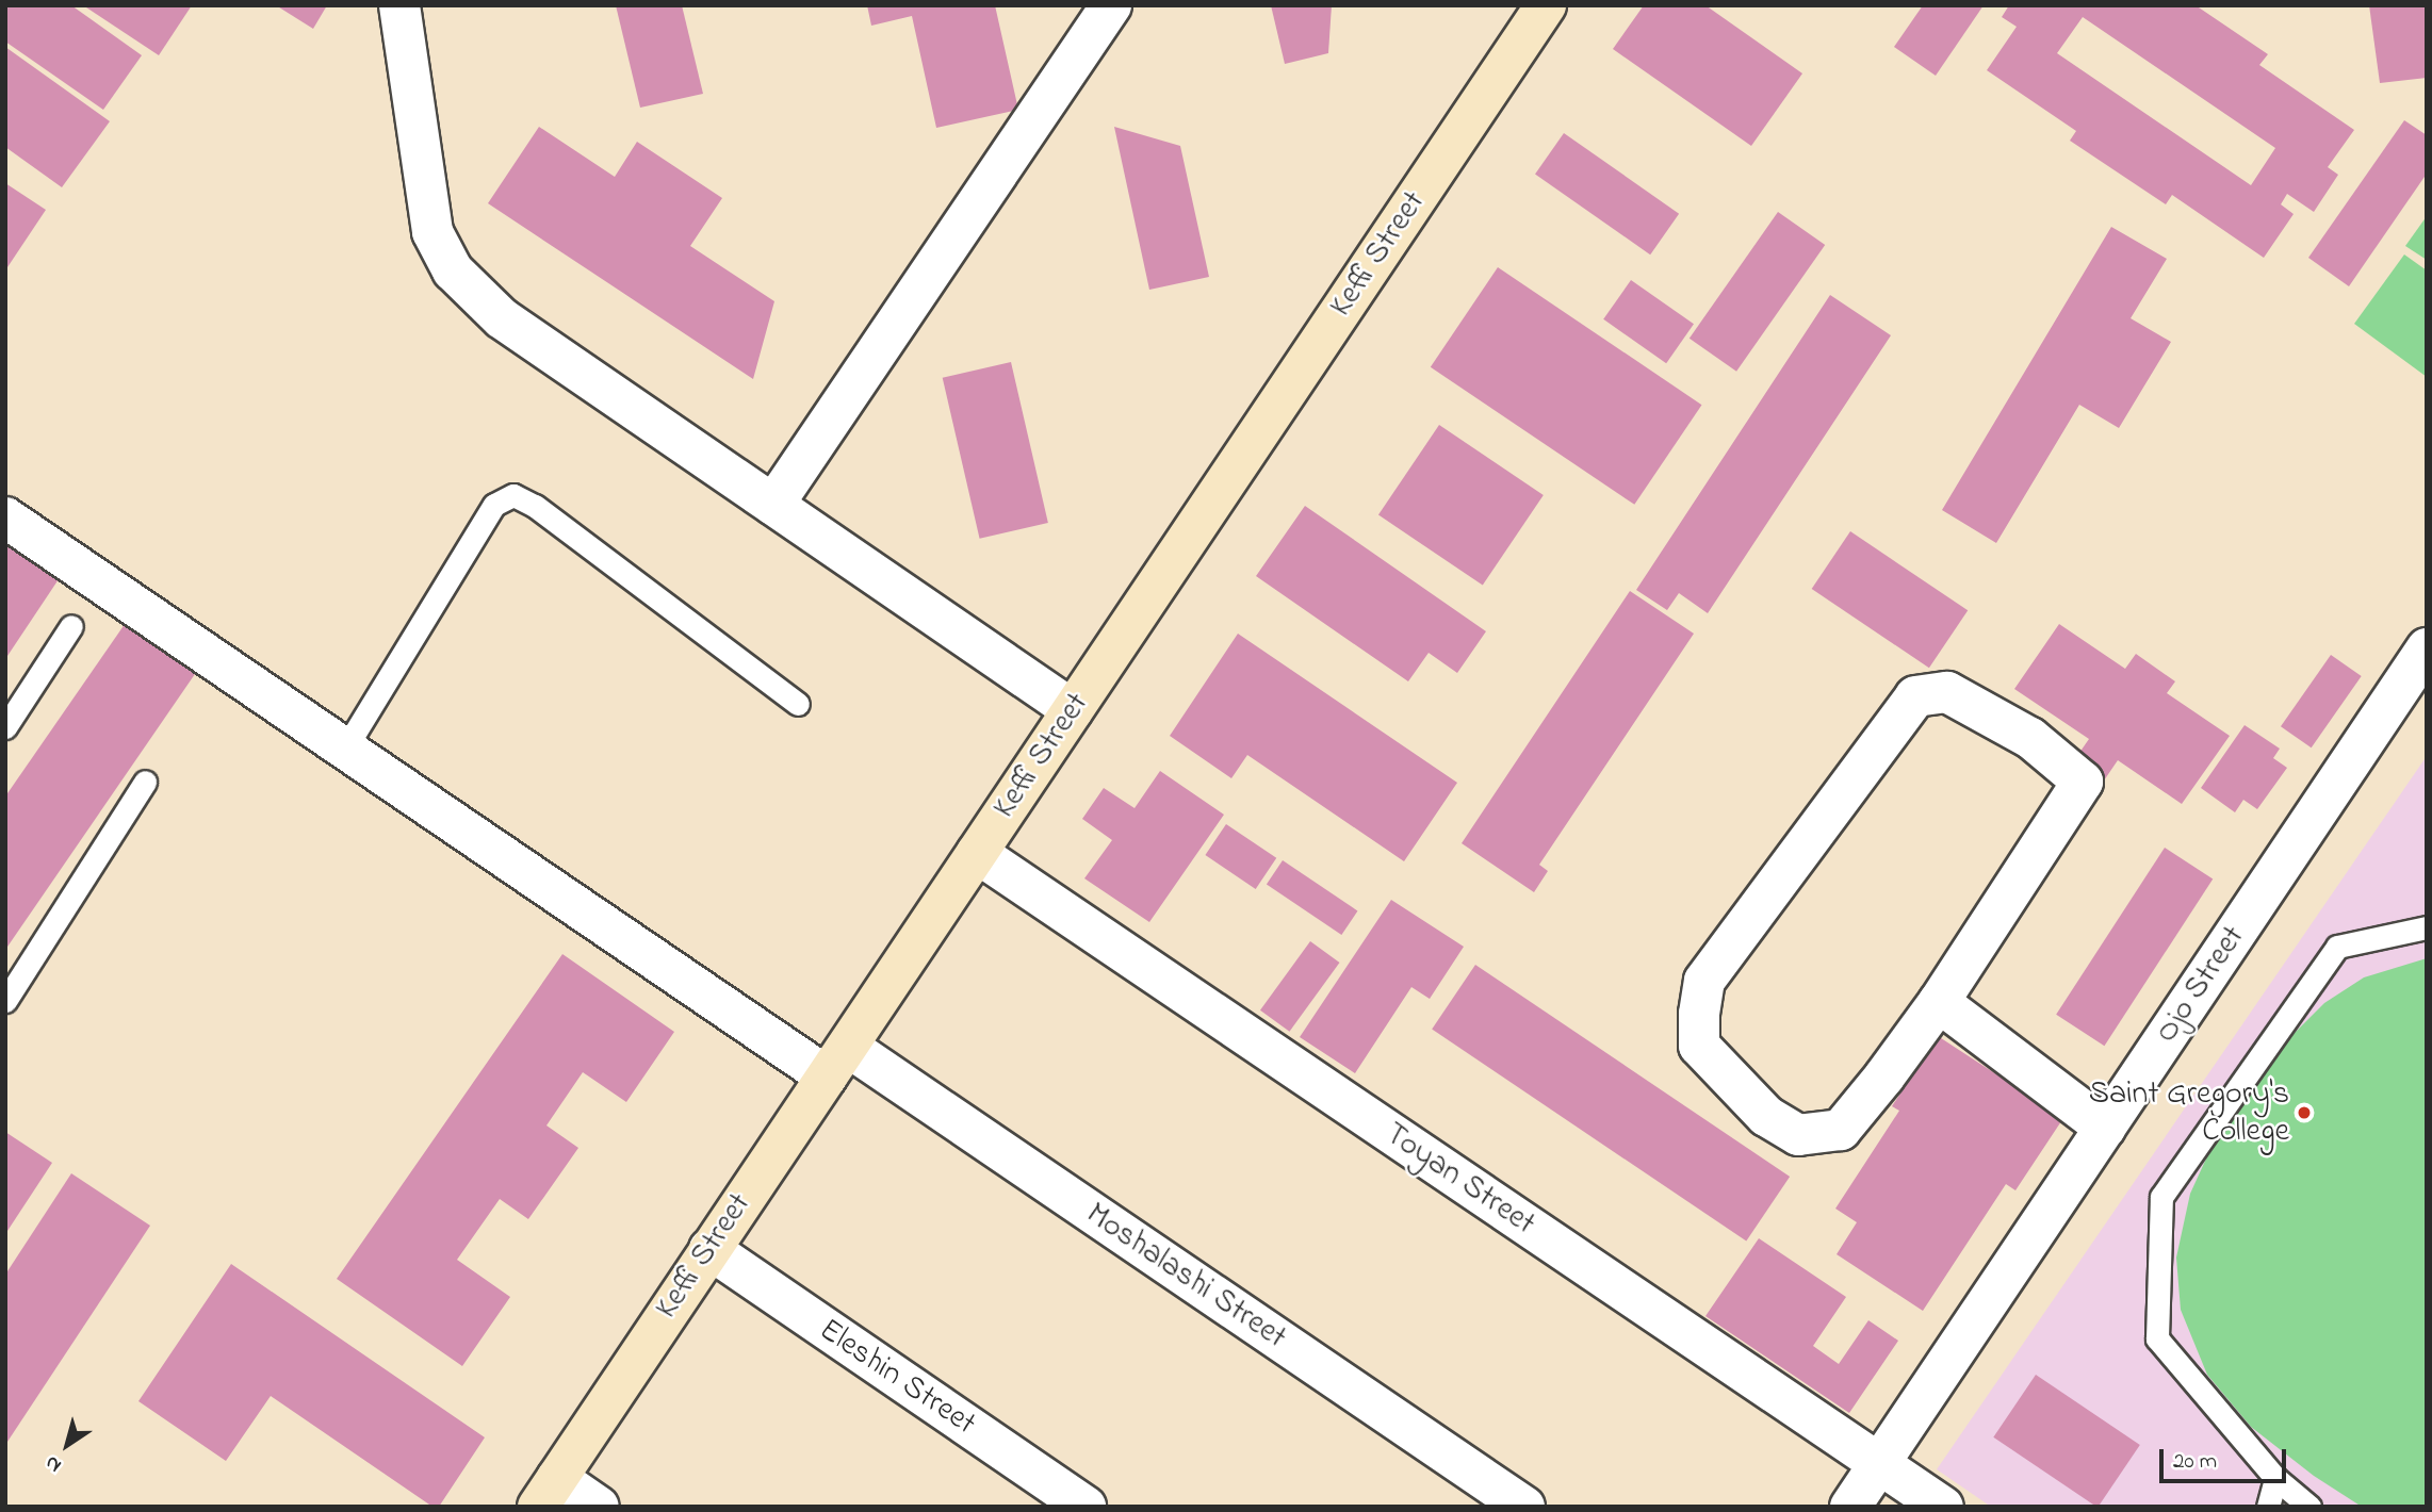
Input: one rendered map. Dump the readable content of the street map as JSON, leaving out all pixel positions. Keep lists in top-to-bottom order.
{
  "streets": {
    "main road": ["Keffi Street"],
    "street": [
      "Ojo Street",
      "Toyan Street",
      "Moshalashi Street",
      "Eleshin Street"
    ]
  },
  "crossings": [
    ["Keffi Street", "Toyan Street"],
    ["Keffi Street", "Moshalashi Street"],
    ["Keffi Street", "Eleshin Street"],
    ["Ojo Street", "Toyan Street"]
  ],
  "places": ["Saint Gregory's College"],
  "scale_bar": "20 m",
  "north": "bottom left"
}
